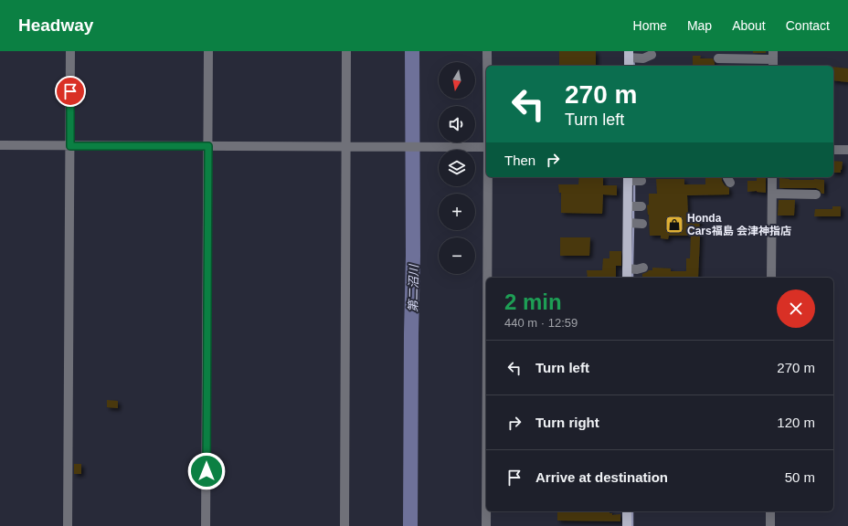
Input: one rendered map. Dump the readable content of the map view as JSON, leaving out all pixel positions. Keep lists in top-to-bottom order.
{
  "water": ["第二沼川"],
  "places": {
    "shop": ["Honda Cars福島 会津神指店"]
  },
  "north": "bottom",
  "page": {
    "header": "Headway",
    "nav": [
      "Home",
      "Map",
      "About",
      "Contact"
    ],
    "map_buttons": ["+", "−"],
    "turn": ["270 m", "Turn left"],
    "then": "Then",
    "heading": ["2 min", "440 m · 12:59"],
    "list": [
      {
        "name": "Turn left",
        "value": "270 m"
      },
      {
        "name": "Turn right",
        "value": "120 m"
      },
      {
        "name": "Arrive at destination",
        "value": "50 m"
      }
    ]
  }
}
